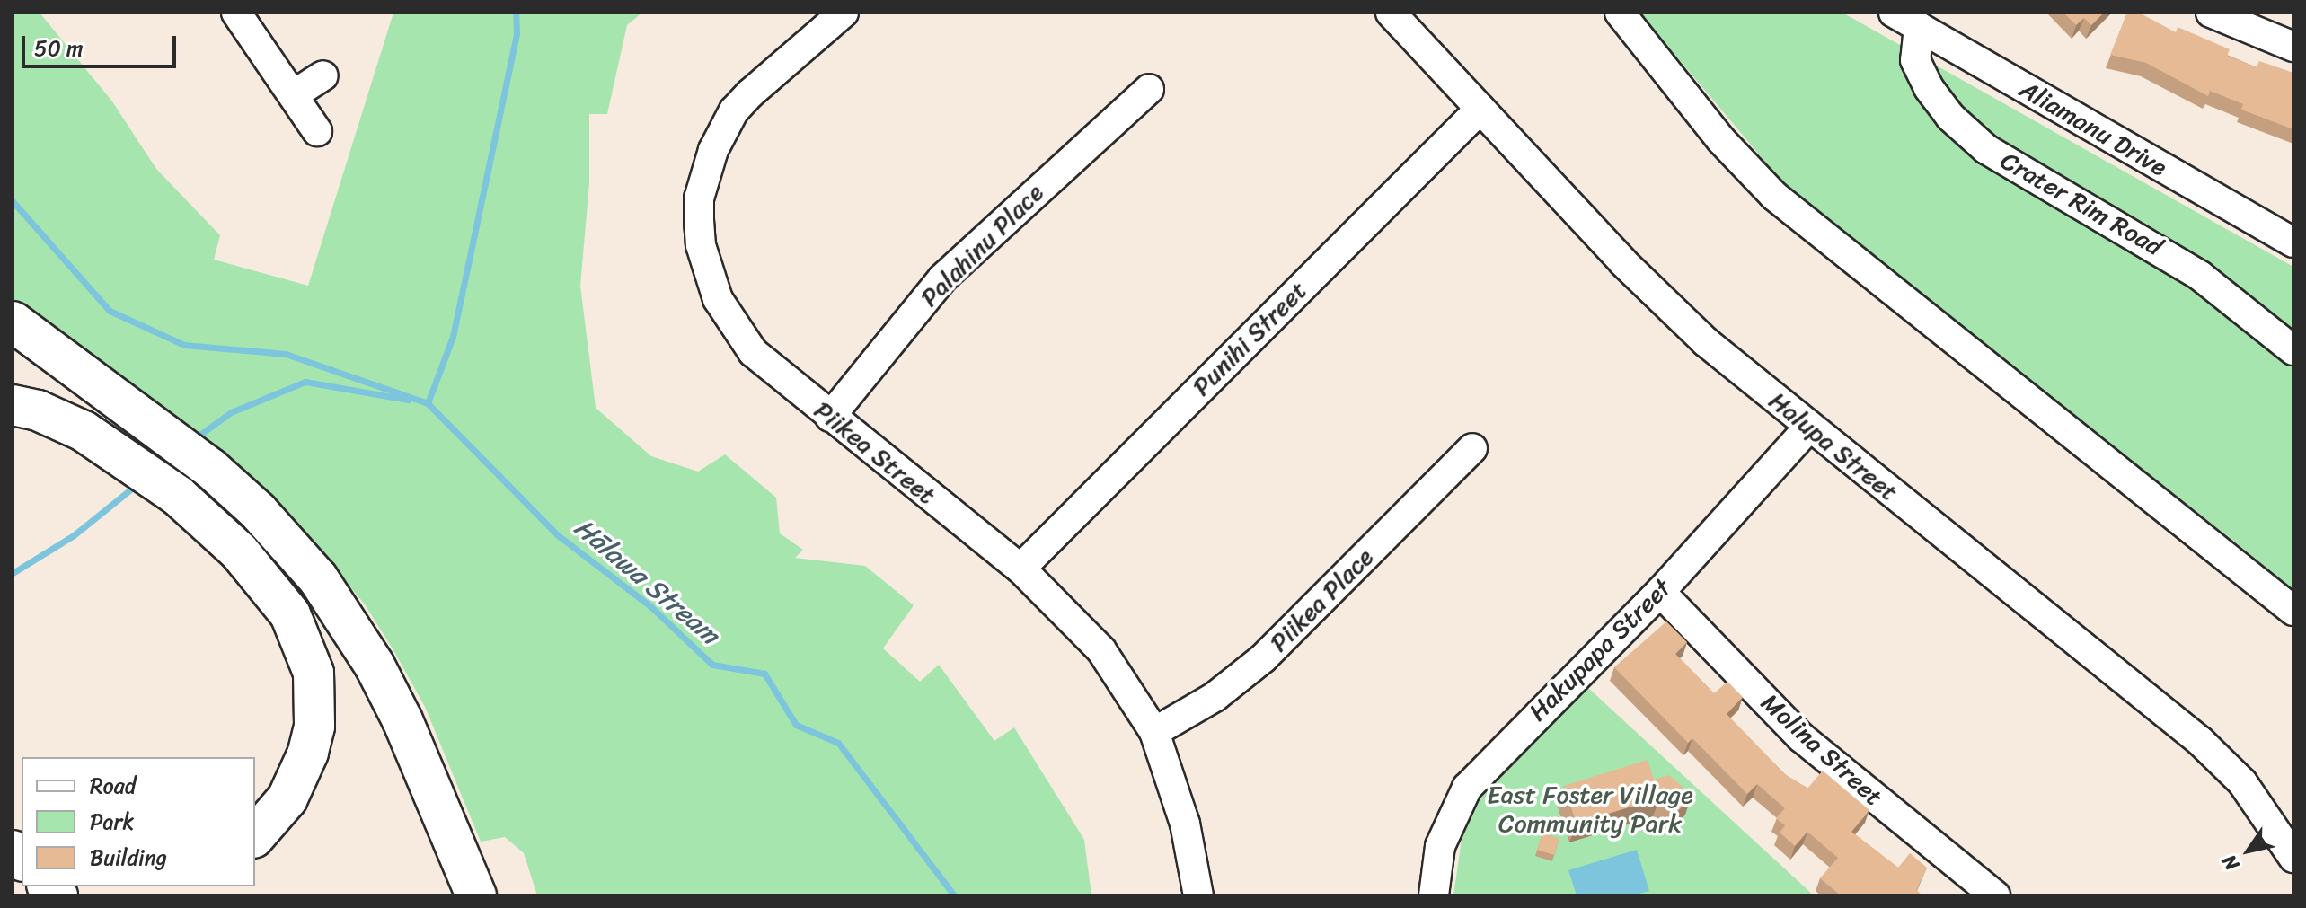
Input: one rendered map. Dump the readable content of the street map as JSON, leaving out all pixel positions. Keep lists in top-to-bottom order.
{
  "streets": {
    "street": [
      "Aliamanu Drive",
      "Crater Rim Road",
      "Palahinu Place",
      "Punihi Street",
      "Halupa Street",
      "Piikea Street",
      "Piikea Place",
      "Hakupapa Street",
      "Molina Street"
    ]
  },
  "crossings": [
    ["Aliamanu Drive", "Crater Rim Road"],
    ["Palahinu Place", "Piikea Street"],
    ["Punihi Street", "Halupa Street"],
    ["Punihi Street", "Piikea Street"],
    ["Halupa Street", "Hakupapa Street"],
    ["Piikea Street", "Piikea Place"],
    ["Hakupapa Street", "Molina Street"]
  ],
  "water": ["Hālawa Stream"],
  "parks": ["East Foster Village Community Park"],
  "legend": ["Road", "Park", "Building"],
  "scale_bar": "50 m",
  "north": "bottom left"
}
